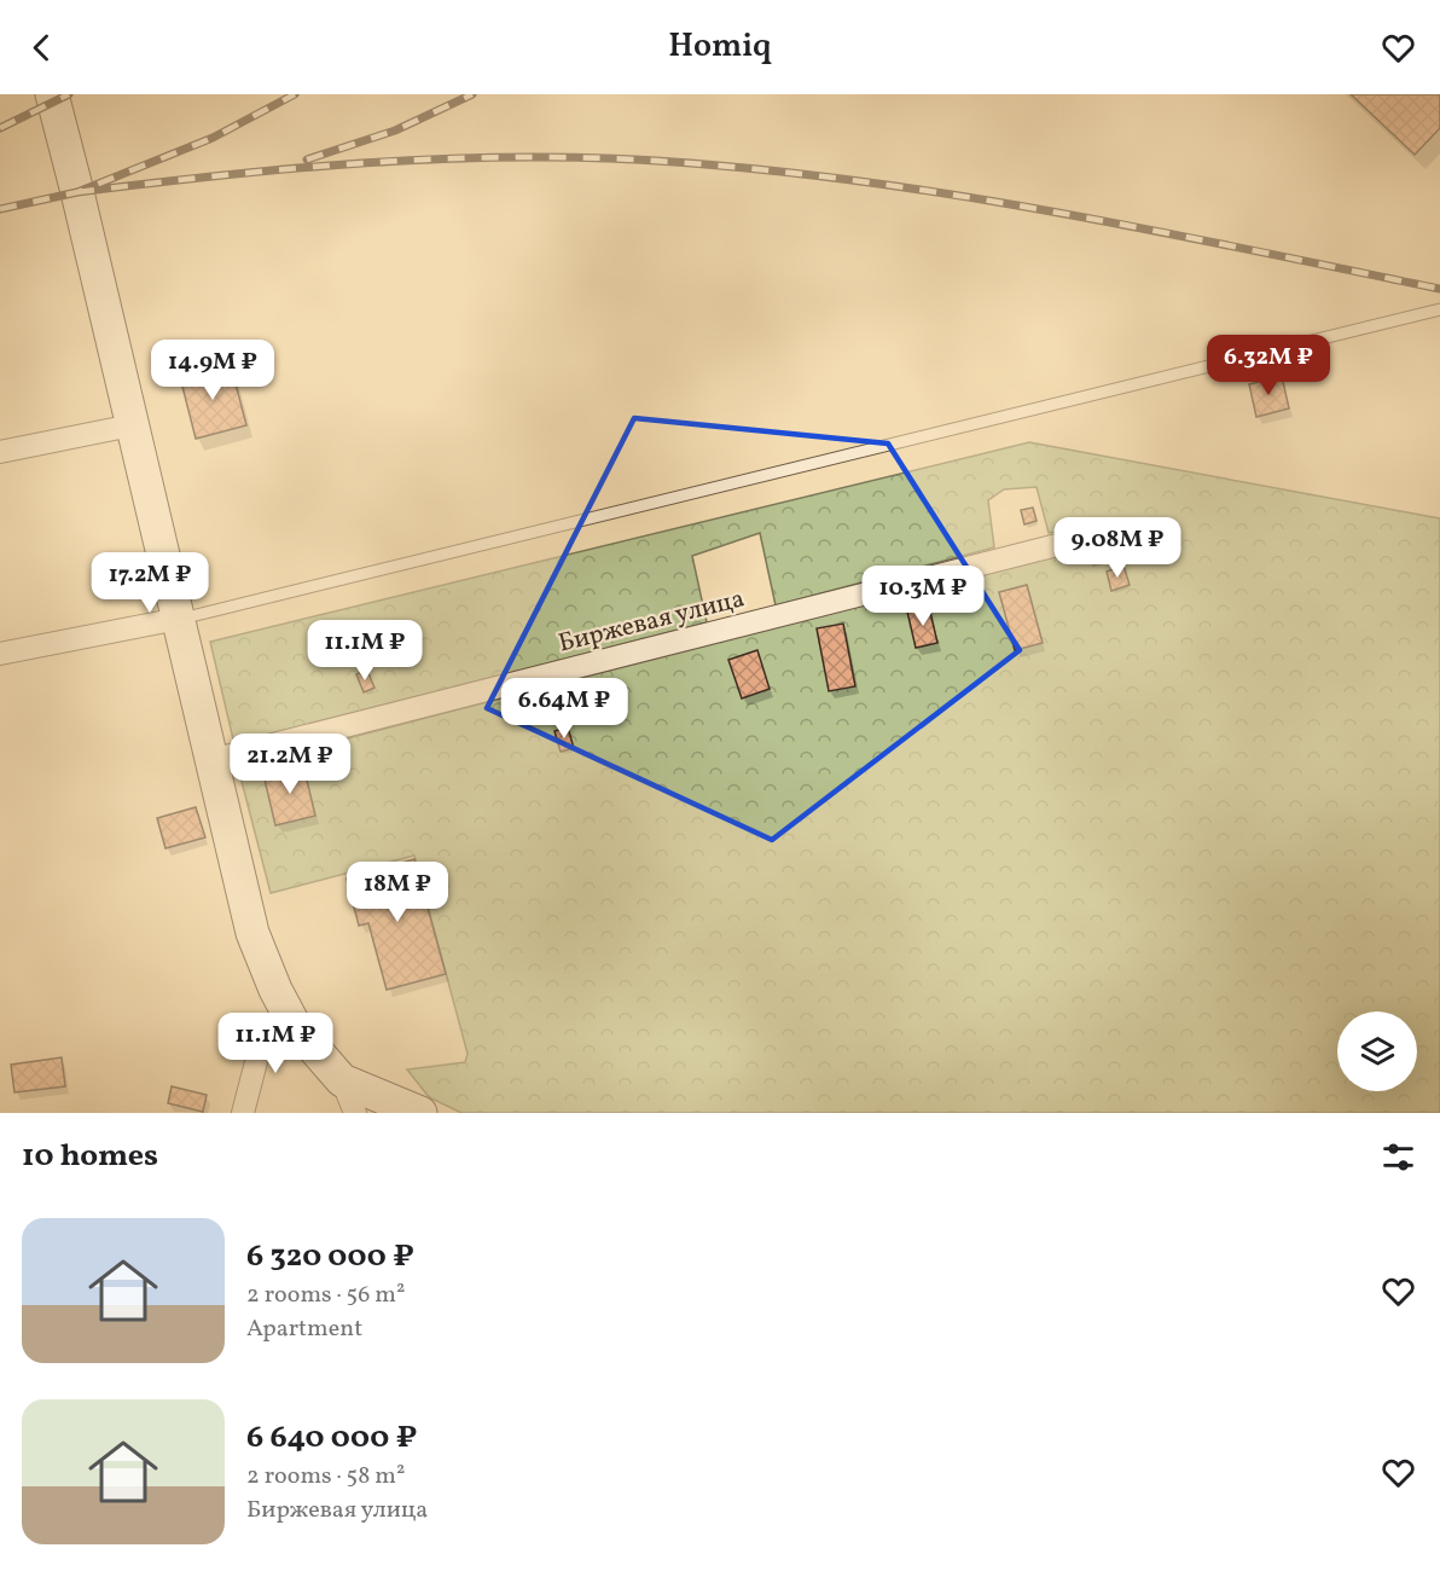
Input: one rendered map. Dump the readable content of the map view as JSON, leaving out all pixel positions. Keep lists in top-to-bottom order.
{
  "streets": {
    "street": ["Биржевая улица"]
  },
  "page": {
    "header": "Homiq",
    "price": [
      "6.32M ₽",
      "14.9M ₽",
      "9.08M ₽",
      "17.2M ₽",
      "10.3M ₽",
      "11.1M ₽",
      "6.64M ₽",
      "21.2M ₽",
      "18M ₽",
      "11.1M ₽"
    ],
    "heading": "10 homes",
    "list": [
      {
        "name": "6 320 000 ₽",
        "note": "2 rooms · 56 m² · Apartment"
      },
      {
        "name": "6 640 000 ₽",
        "note": "2 rooms · 58 m² · Биржевая улица"
      }
    ]
  }
}
